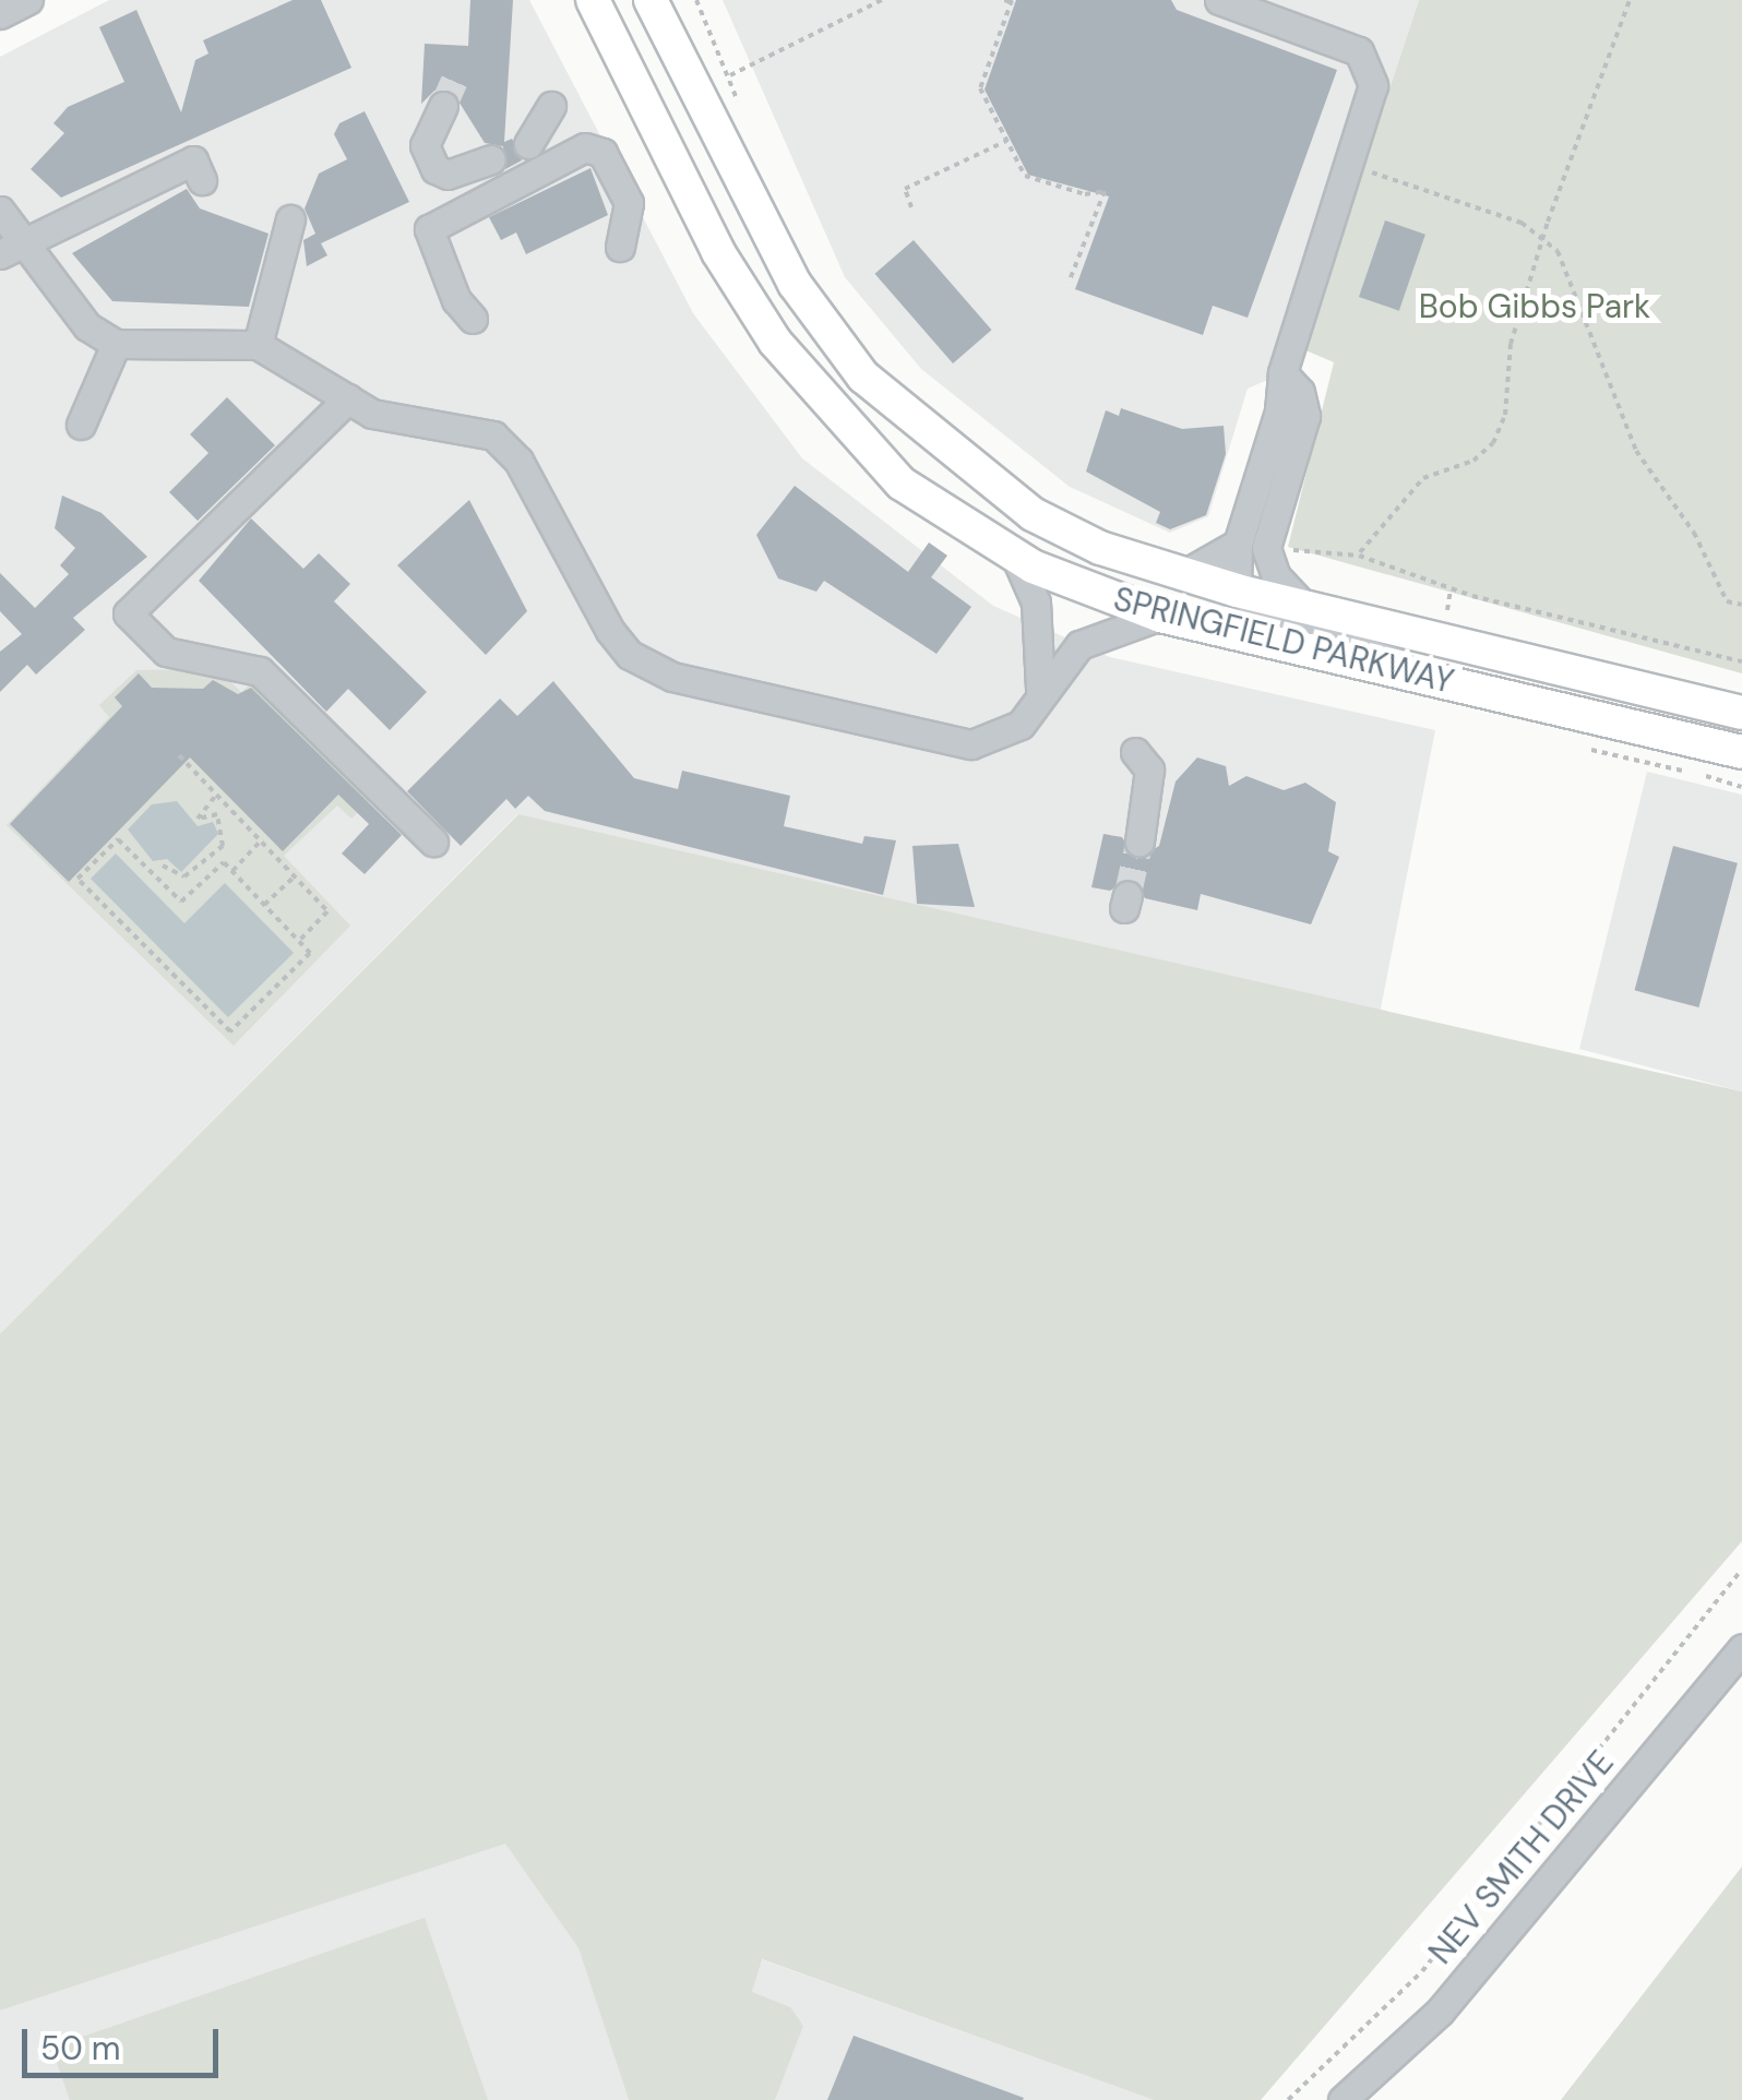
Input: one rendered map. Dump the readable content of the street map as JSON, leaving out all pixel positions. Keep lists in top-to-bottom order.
{
  "streets": {
    "main road": ["SPRINGFIELD PARKWAY"],
    "street": ["NEV SMITH DRIVE"]
  },
  "parks": ["Bob Gibbs Park"],
  "scale_bar": "50 m"
}
